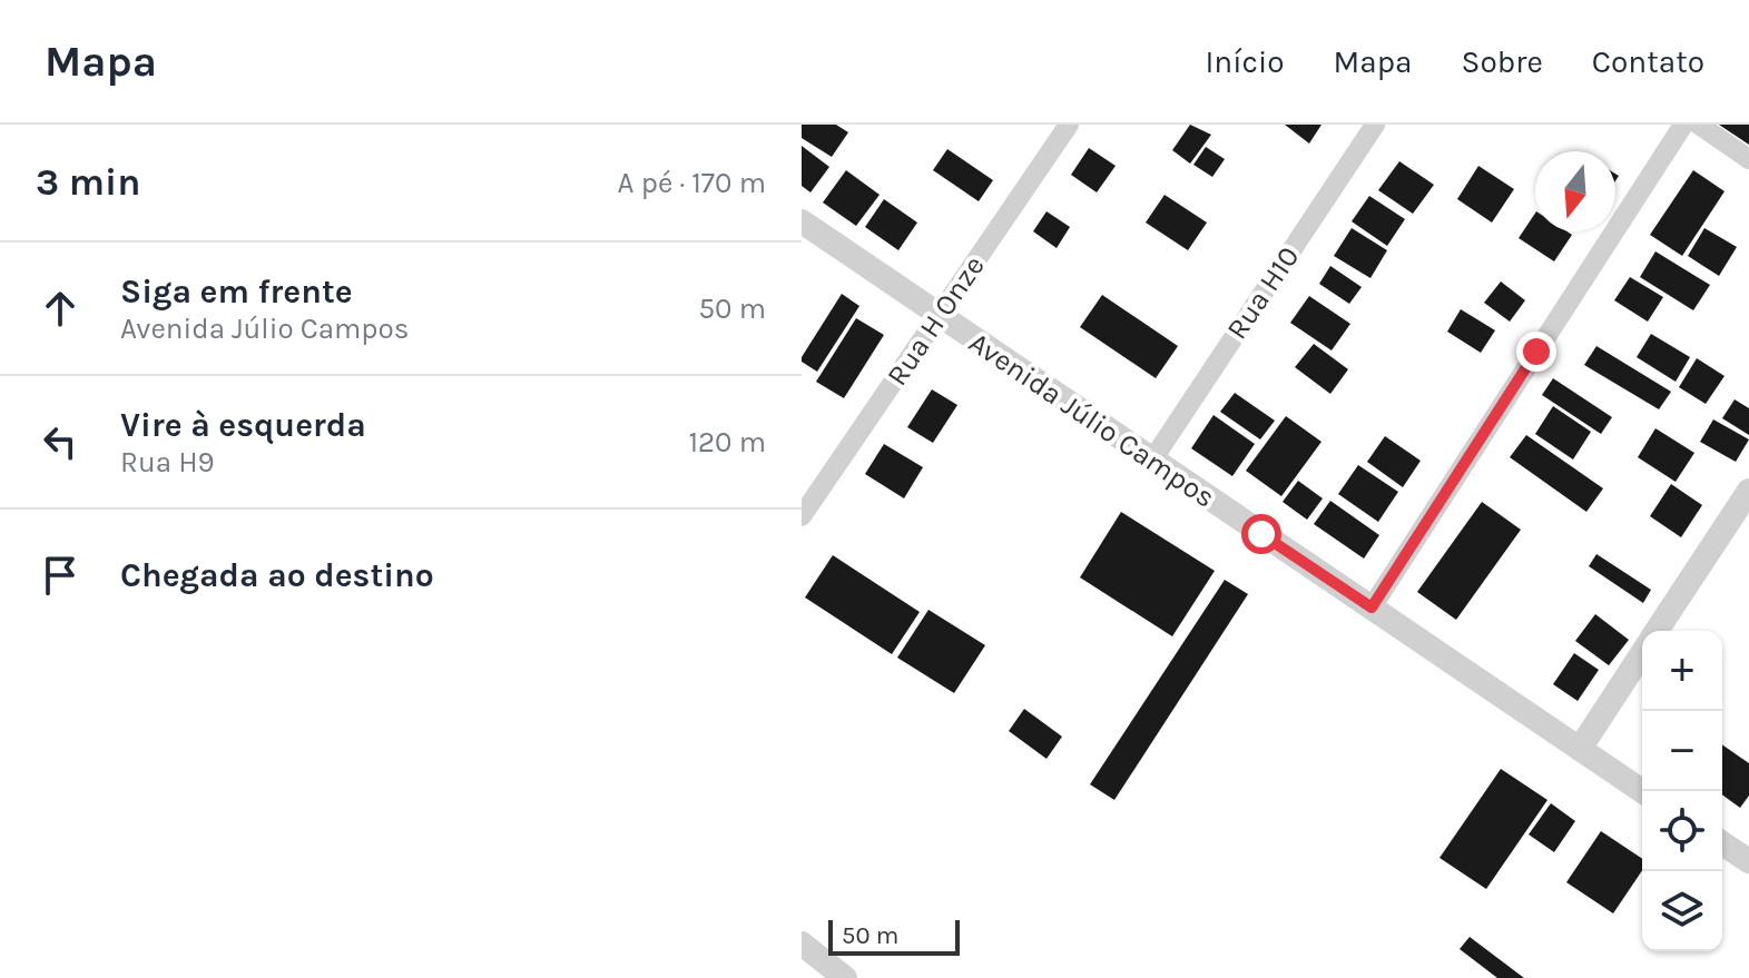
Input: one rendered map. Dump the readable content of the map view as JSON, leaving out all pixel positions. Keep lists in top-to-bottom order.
{
  "streets": {
    "street": ["Rua H10", "Rua H Onze", "Avenida Júlio Campos"]
  },
  "crossings": [
    ["Rua H10", "Avenida Júlio Campos"],
    ["Rua H Onze", "Avenida Júlio Campos"]
  ],
  "scale_bar": "50 m",
  "north": "bottom",
  "page": {
    "header": "Mapa",
    "nav": [
      "Início",
      "Mapa",
      "Sobre",
      "Contato"
    ],
    "heading": ["3 min", "A pé · 170 m"],
    "list": [
      ["Siga em frente", "Avenida Júlio Campos", "50 m"],
      ["Vire à esquerda", "Rua H9", "120 m"],
      "Chegada ao destino"
    ],
    "map_buttons": ["+", "−"],
    "scale": "50 m"
  }
}
